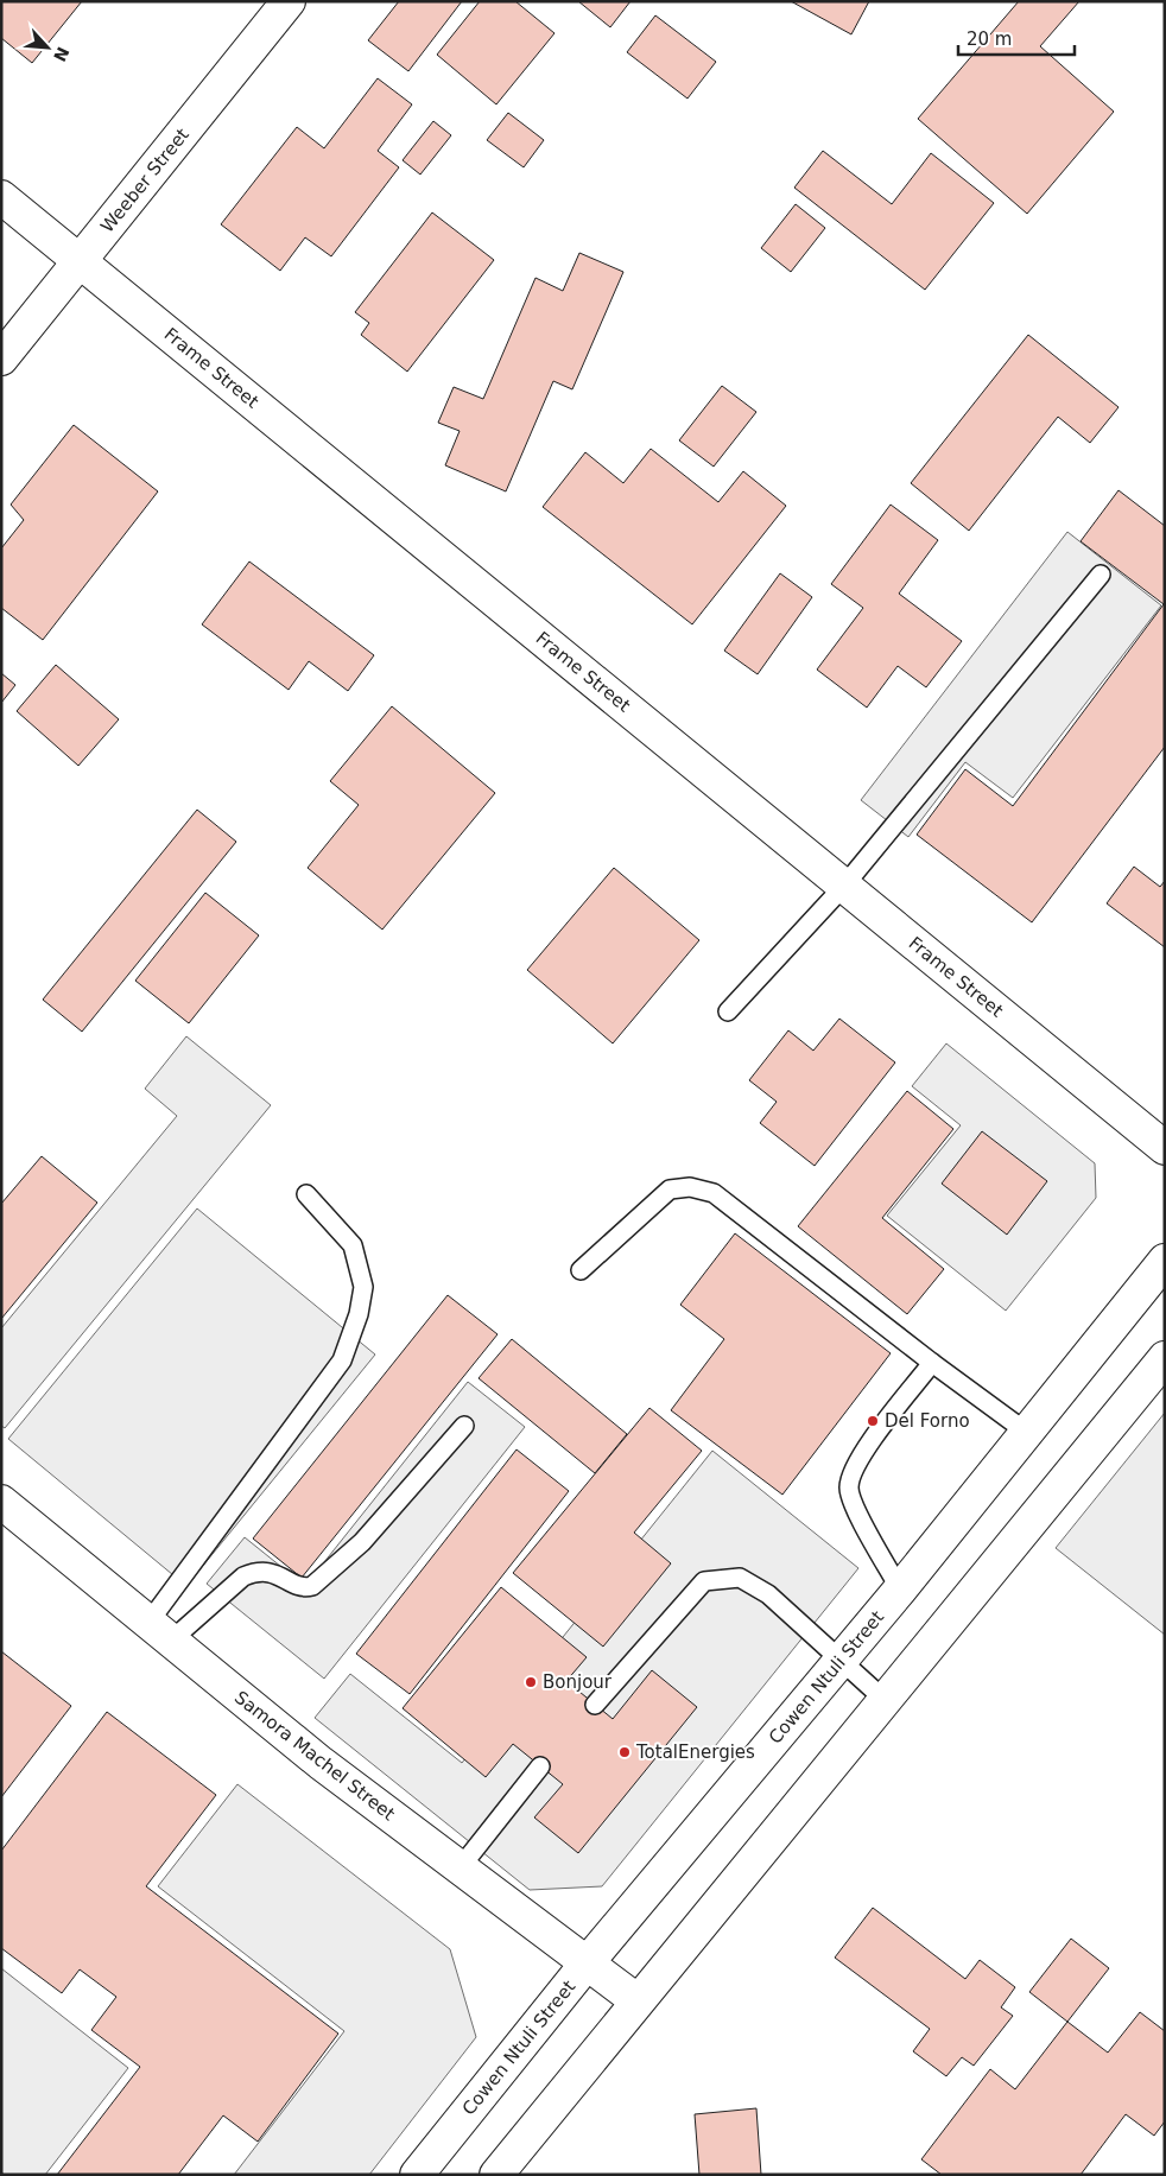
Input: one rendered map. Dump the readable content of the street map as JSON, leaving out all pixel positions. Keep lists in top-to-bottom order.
{
  "streets": {
    "main road": [
      "Weeber Street",
      "Frame Street",
      "Cowen Ntuli Street",
      "Samora Machel Street"
    ]
  },
  "crossings": [
    ["Weeber Street", "Frame Street"],
    ["Cowen Ntuli Street", "Samora Machel Street"]
  ],
  "places": ["Del Forno", "Bonjour", "TotalEnergies"],
  "scale_bar": "20 m",
  "north": "bottom right"
}
